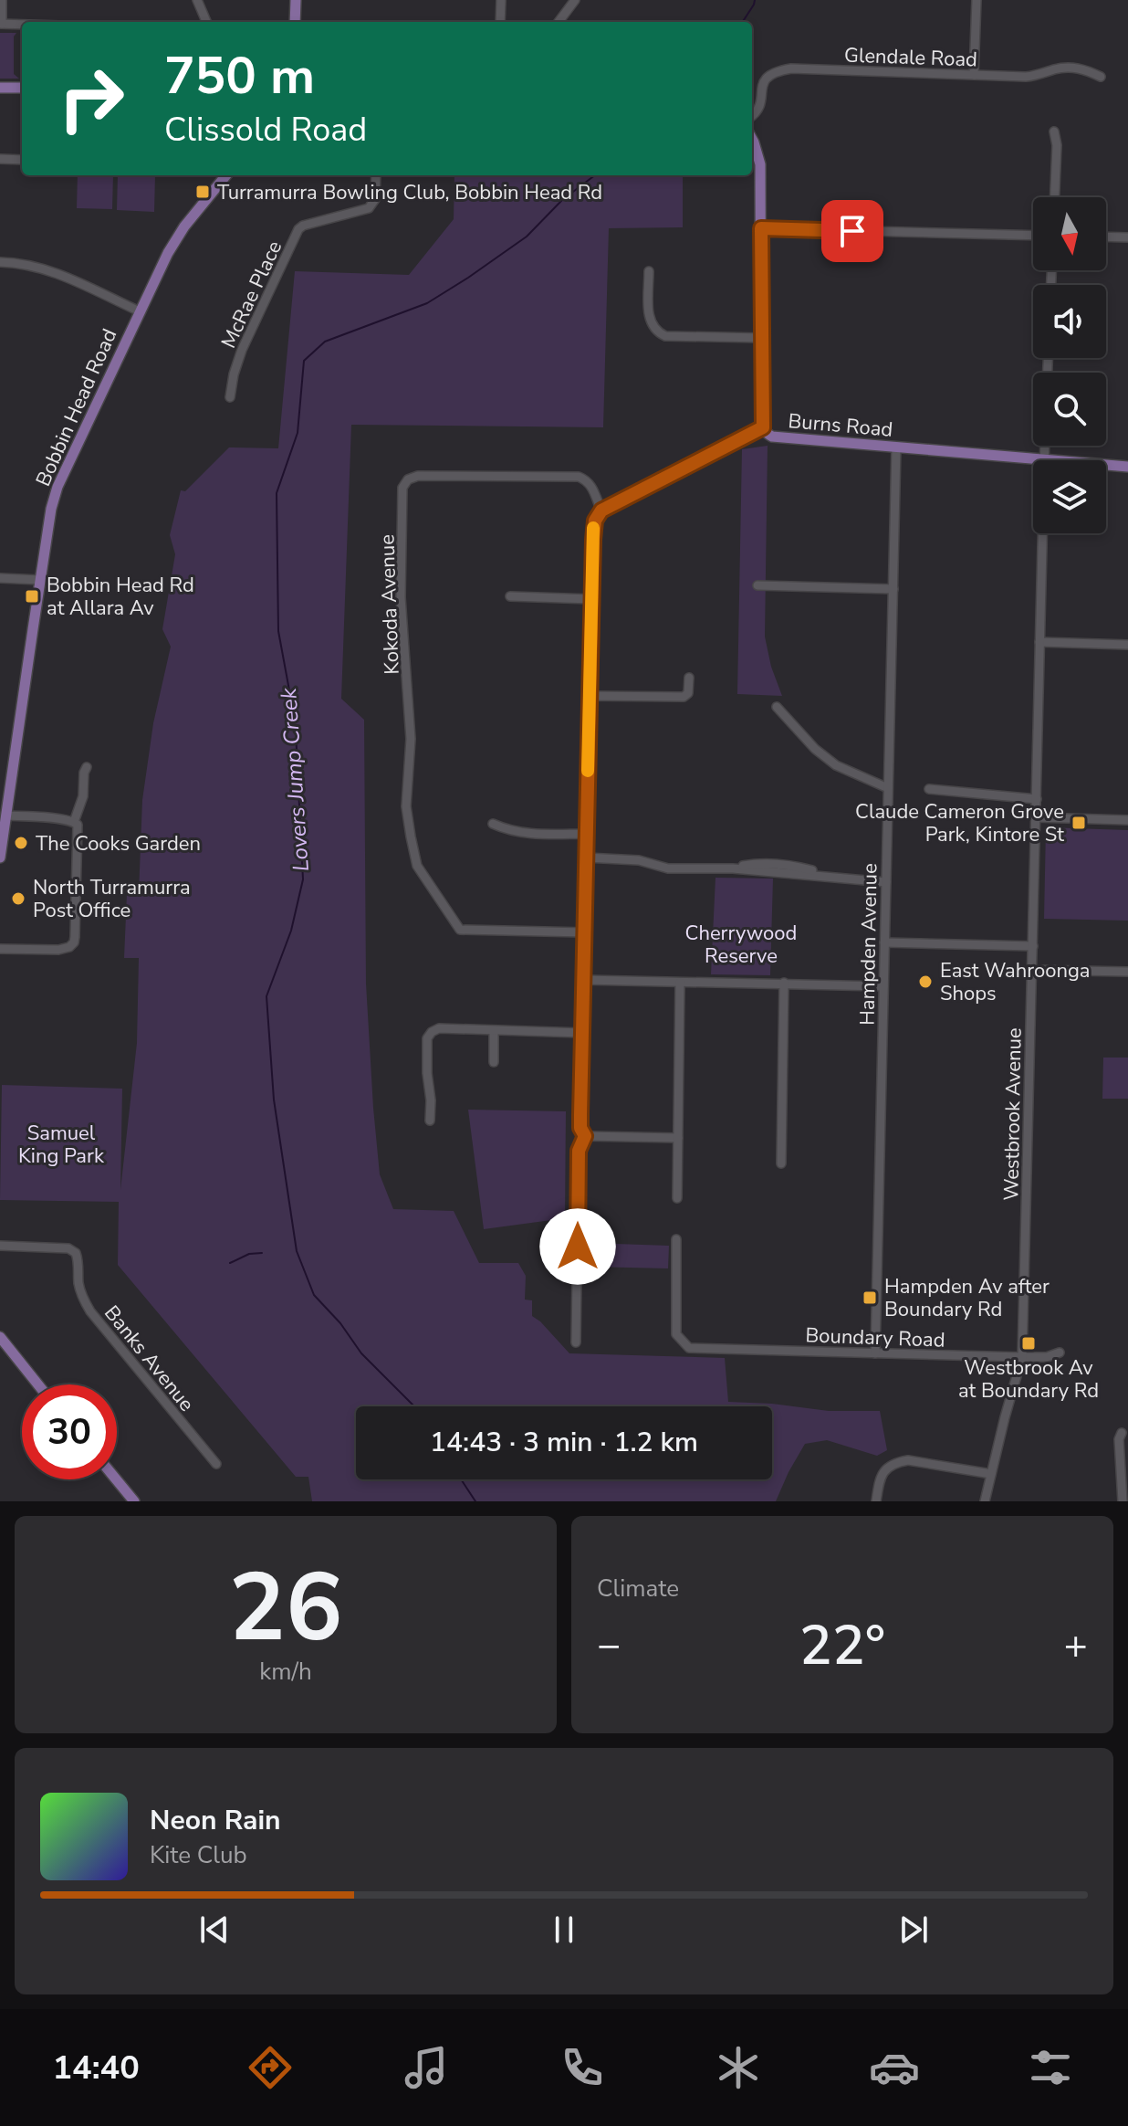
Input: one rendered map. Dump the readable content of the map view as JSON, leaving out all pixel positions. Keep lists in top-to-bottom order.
{
  "streets": {
    "main road": ["Bobbin Head Road", "Burns Road"],
    "street": [
      "Glendale Road",
      "McRae Place",
      "Kokoda Avenue",
      "Hampden Avenue",
      "Westbrook Avenue",
      "Boundary Road",
      "Banks Avenue"
    ]
  },
  "crossings": [
    ["Burns Road", "Hampden Avenue"],
    ["Burns Road", "Westbrook Avenue"],
    ["Hampden Avenue", "Boundary Road"],
    ["Westbrook Avenue", "Boundary Road"]
  ],
  "water": ["Lovers Jump Creek"],
  "parks": ["Cherrywood Reserve", "Samuel King Park"],
  "places": {
    "transit": [
      "Turramurra Bowling Club, Bobbin Head Rd",
      "Bobbin Head Rd at Allara Av",
      "Claude Cameron Grove Park, Kintore St",
      "Hampden Av after Boundary Rd",
      "Westbrook Av at Boundary Rd"
    ],
    "other": ["The Cooks Garden", "North Turramurra Post Office", "East Wahroonga Shops"]
  },
  "north": "bottom",
  "page": {
    "turn": ["750 m", "Clissold Road"],
    "limit": "30",
    "trip": "14:43 · 3 min · 1.2 km",
    "tile": [
      ["26", "km/h"],
      "Climate"
    ],
    "heat": ["−", "22°", "+"],
    "song": ["Neon Rain", "Kite Club"],
    "tabs": "14:40"
  }
}
